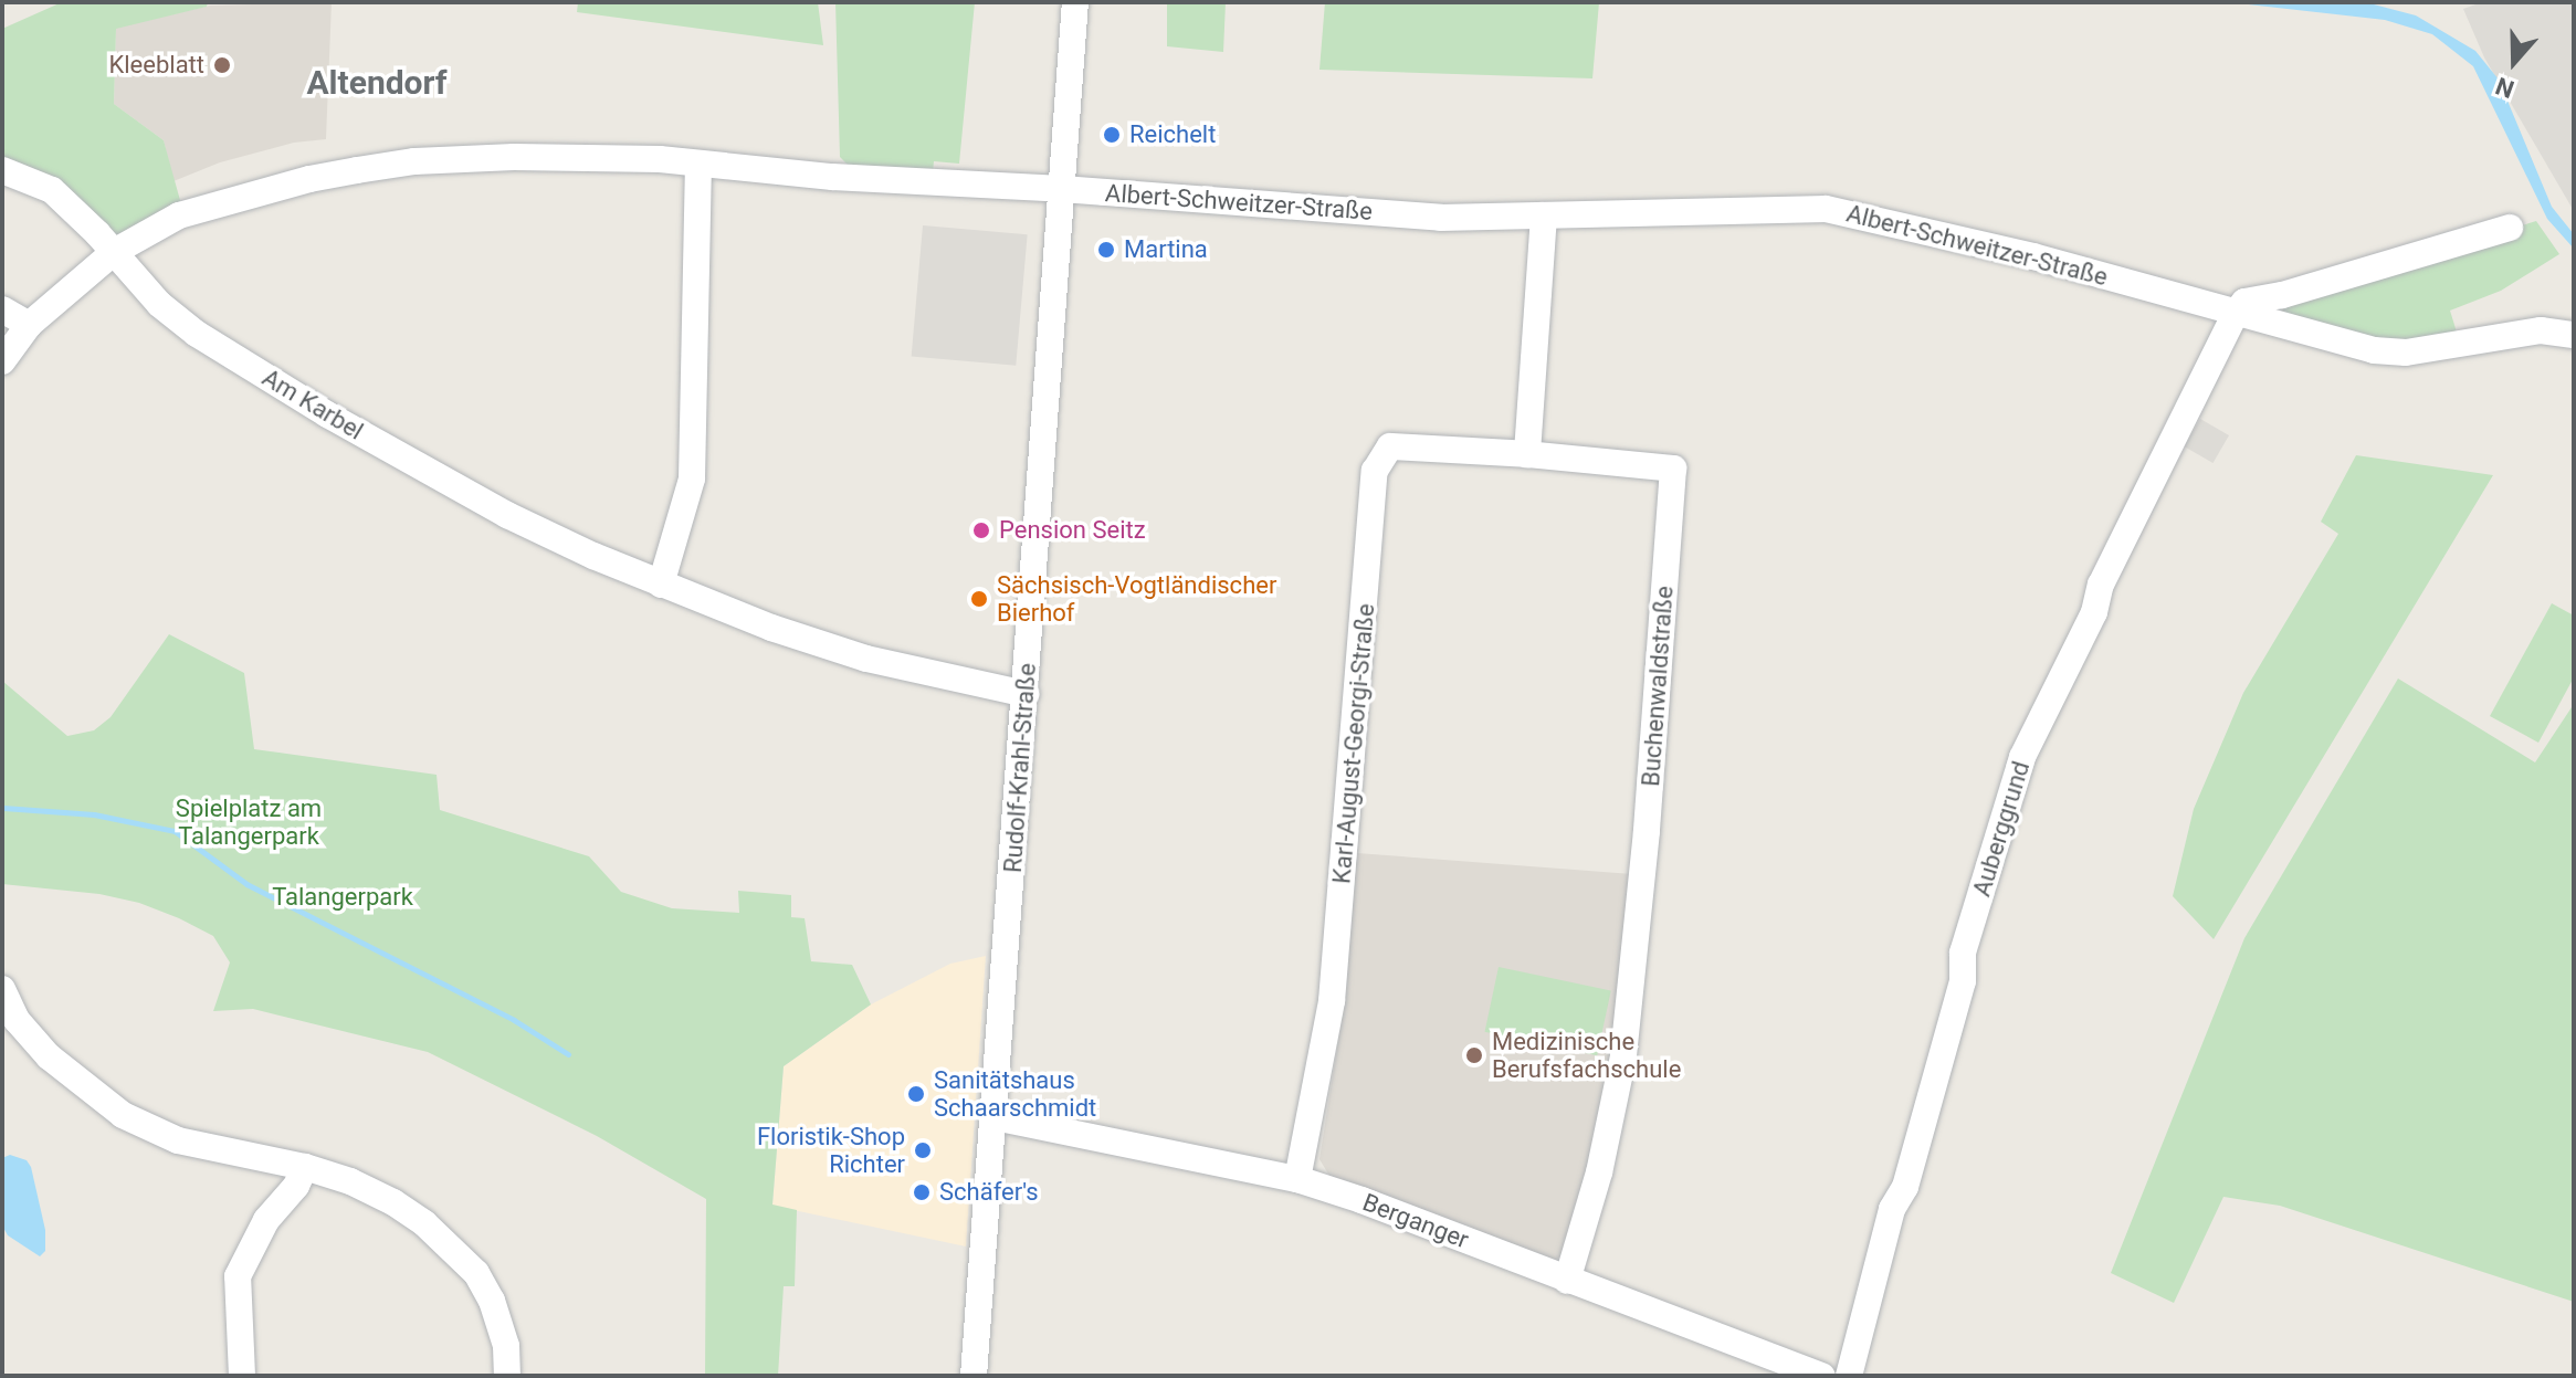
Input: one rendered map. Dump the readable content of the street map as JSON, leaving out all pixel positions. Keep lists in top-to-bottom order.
{
  "streets": {
    "street": [
      "Albert-Schweitzer-Straße",
      "Am Karbel",
      "Buchenwaldstraße",
      "Karl-August-Georgi-Straße",
      "Rudolf-Krahl-Straße",
      "Auberggrund",
      "Berganger"
    ]
  },
  "crossings": [
    ["Albert-Schweitzer-Straße", "Am Karbel"],
    ["Albert-Schweitzer-Straße", "Rudolf-Krahl-Straße"],
    ["Albert-Schweitzer-Straße", "Auberggrund"],
    ["Am Karbel", "Rudolf-Krahl-Straße"],
    ["Buchenwaldstraße", "Karl-August-Georgi-Straße"],
    ["Buchenwaldstraße", "Berganger"],
    ["Karl-August-Georgi-Straße", "Berganger"],
    ["Rudolf-Krahl-Straße", "Berganger"]
  ],
  "districts": ["Altendorf"],
  "parks": ["Spielplatz am Talangerpark", "Talangerpark"],
  "places": [
    "Kleeblatt",
    "Reichelt",
    "Martina",
    "Pension Seitz",
    "Sächsisch-Vogtländischer Bierhof",
    "Medizinische Berufsfachschule",
    "Sanitätshaus Schaarschmidt",
    "Floristik-Shop Richter",
    "Schäfer's"
  ],
  "north": "bottom"
}
